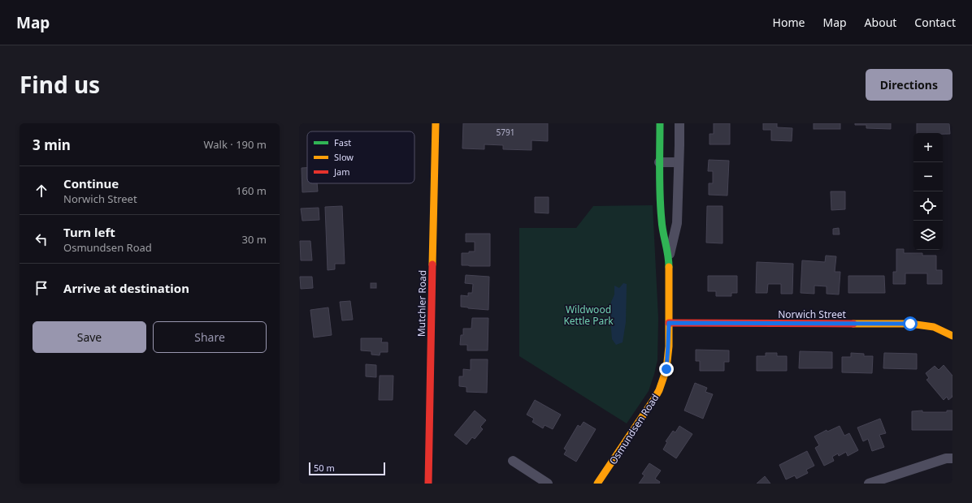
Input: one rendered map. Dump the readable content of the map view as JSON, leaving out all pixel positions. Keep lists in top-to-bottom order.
{
  "streets": {
    "street": ["Mutchler Road", "Norwich Street", "Osmundsen Road"]
  },
  "crossings": [
    ["Norwich Street", "Osmundsen Road"]
  ],
  "parks": ["Wildwood Kettle Park"],
  "house_numbers": ["5791"],
  "legend": ["Fast", "Slow", "Jam"],
  "scale_bar": "50 m",
  "page": {
    "header": "Map",
    "nav": [
      "Home",
      "Map",
      "About",
      "Contact"
    ],
    "title": "Find us",
    "buttons": [
      "Directions",
      ["Save", "Share"]
    ],
    "heading": ["3 min", "Walk · 190 m"],
    "map_buttons": ["+", "−"],
    "list": [
      ["Continue", "Norwich Street", "160 m"],
      ["Turn left", "Osmundsen Road", "30 m"],
      "Arrive at destination"
    ],
    "scale": "50 m"
  }
}
